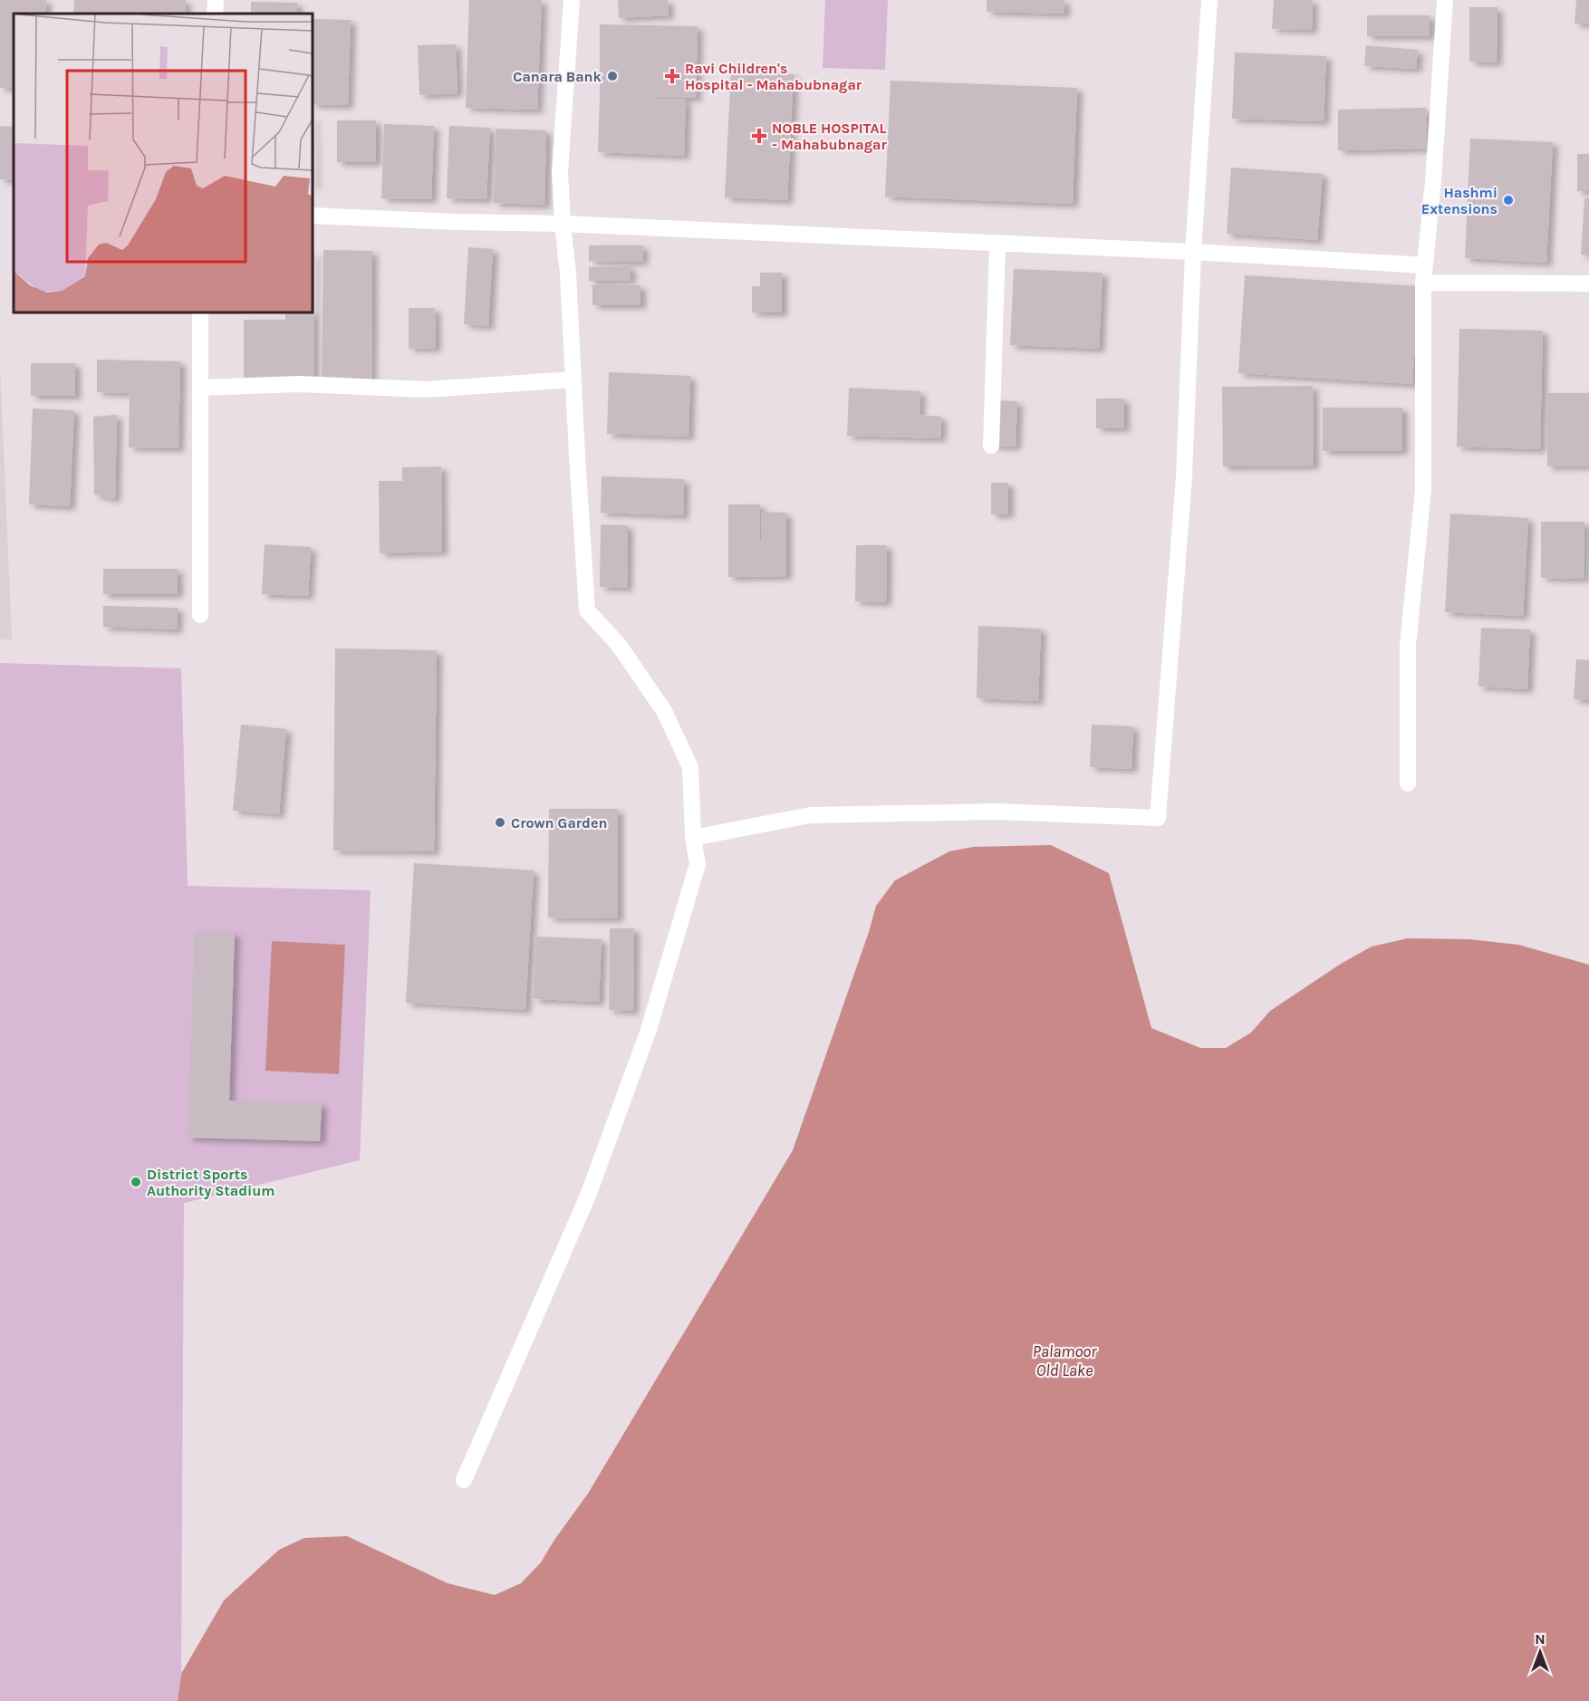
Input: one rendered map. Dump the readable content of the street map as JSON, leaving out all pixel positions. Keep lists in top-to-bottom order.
{
  "water": ["Palamoor Old Lake"],
  "places": {
    "other": [
      "Canara Bank",
      "Hashmi Extensions",
      "Crown Garden",
      "District Sports Authority Stadium"
    ],
    "health": ["Ravi Children's Hospital - Mahabubnagar", "NOBLE HOSPITAL - Mahabubnagar"]
  },
  "north": "top"
}
